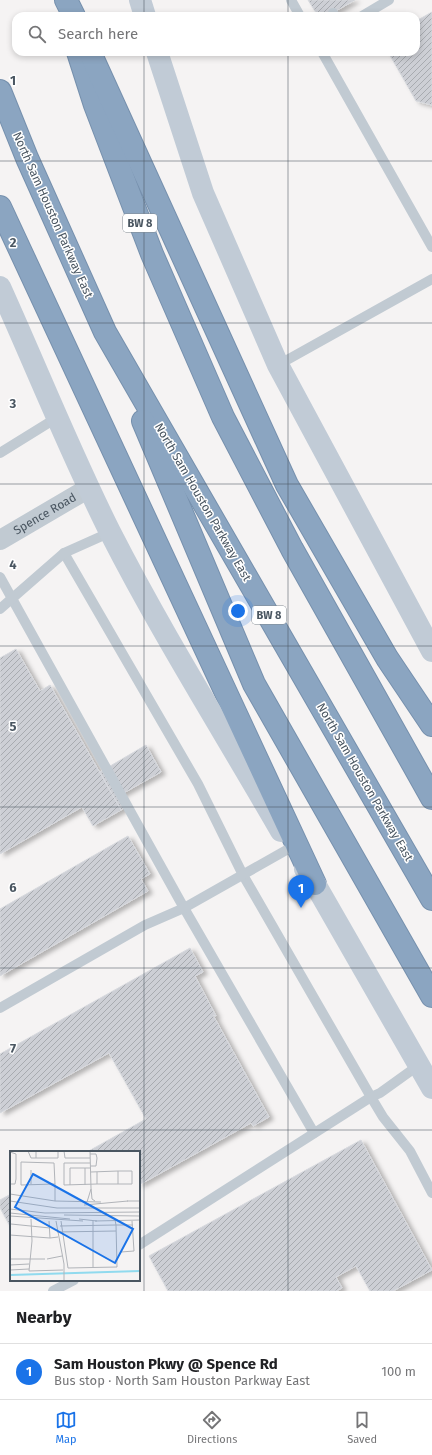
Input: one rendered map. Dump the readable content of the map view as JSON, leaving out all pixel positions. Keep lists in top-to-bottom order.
{
  "streets": {
    "highway": ["North Sam Houston Parkway East", "BW 8"],
    "street": ["Spence Road"]
  },
  "page": {
    "search": "Search here",
    "pins": "1",
    "heading": "Nearby",
    "list": [
      {
        "mark": "1",
        "name": "Sam Houston Pkwy @ Spence Rd",
        "note": "Bus stop · North Sam Houston Parkway East",
        "value": "100 m"
      }
    ],
    "nav": ["Map", "Directions", "Saved"]
  },
  "grid": {
    "rows": [
      "1",
      "2",
      "3",
      "4",
      "5",
      "6",
      "7"
    ]
  }
}
